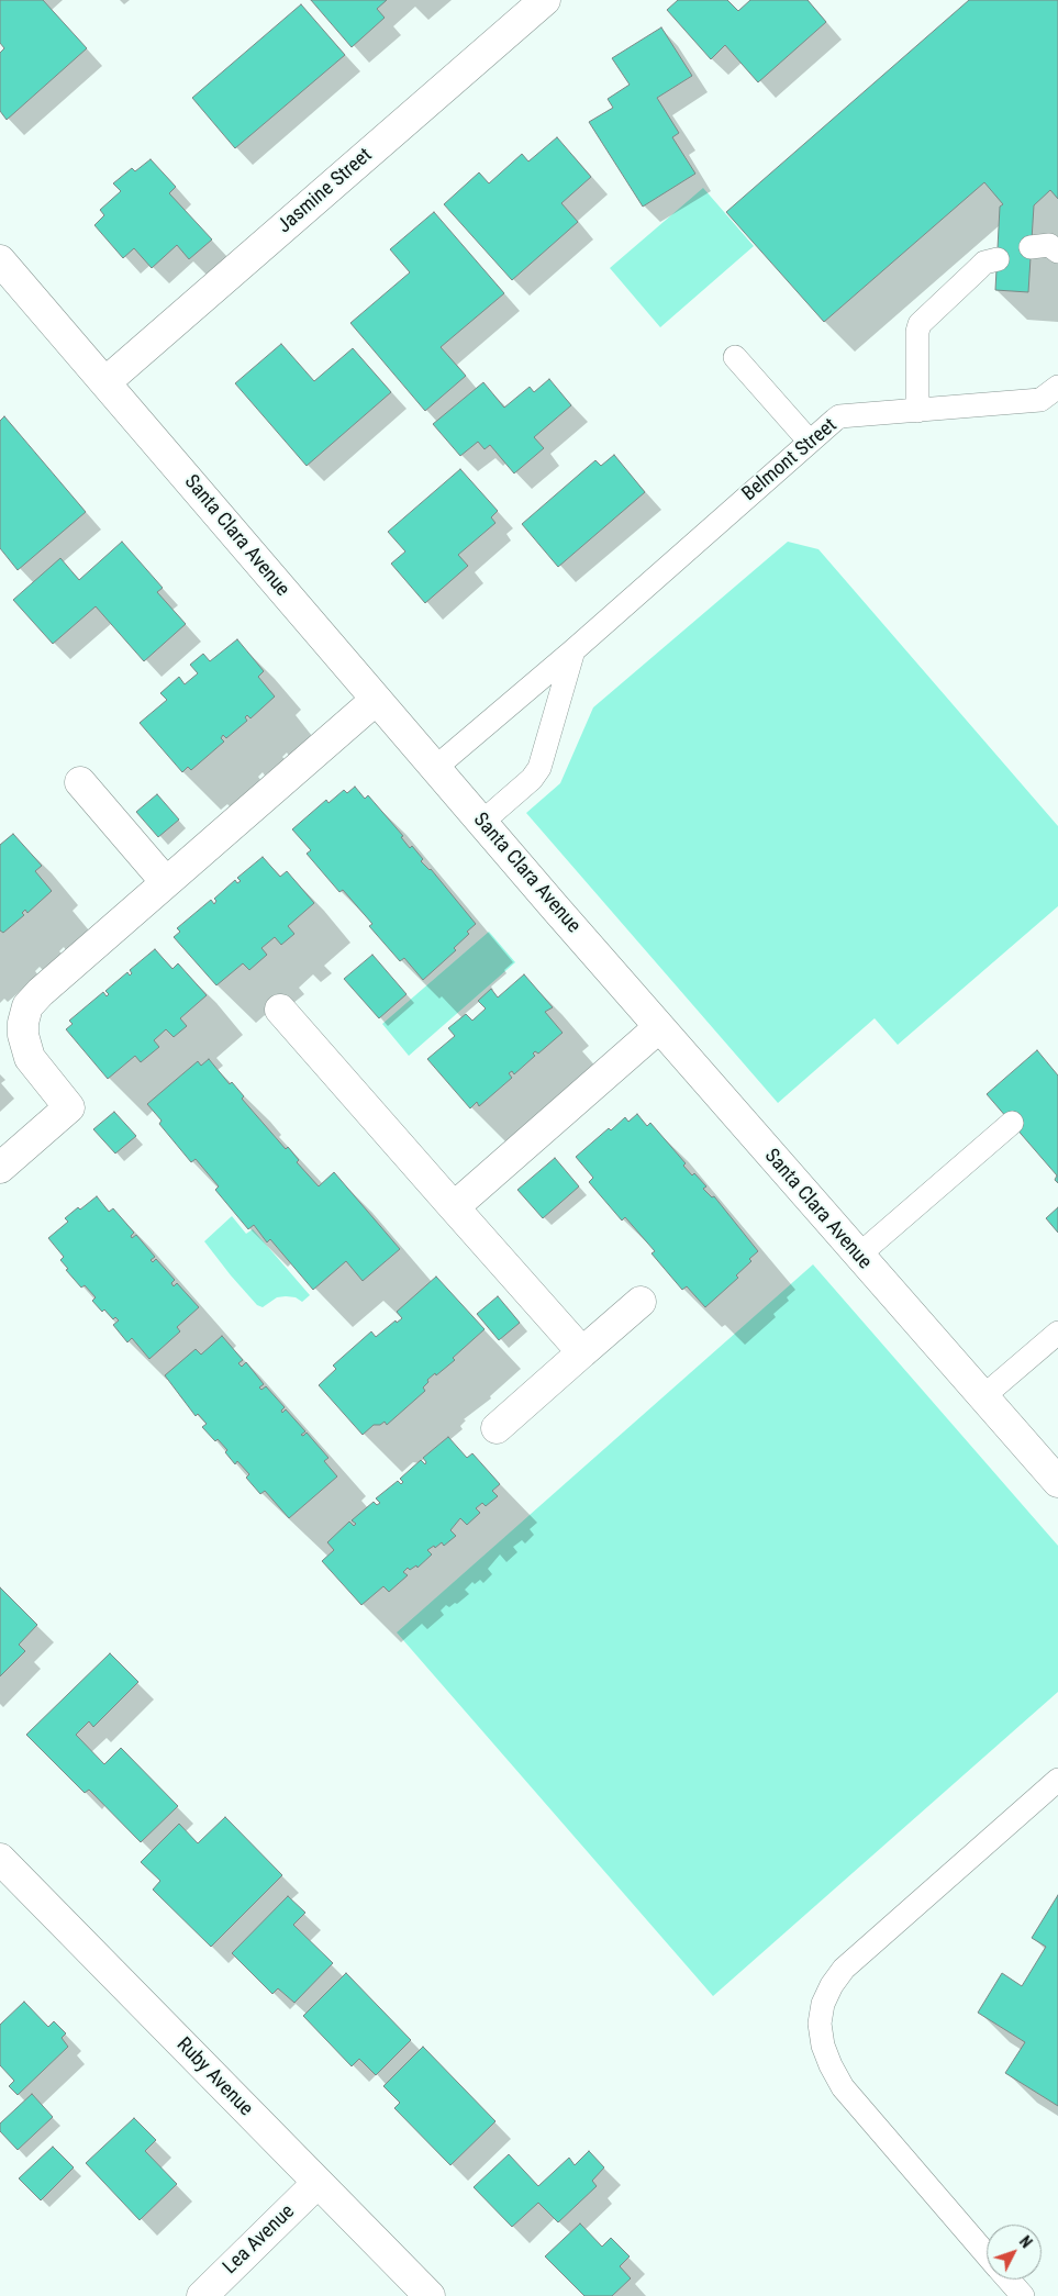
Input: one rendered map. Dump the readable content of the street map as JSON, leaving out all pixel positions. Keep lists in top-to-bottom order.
{
  "streets": {
    "street": [
      "Jasmine Street",
      "Santa Clara Avenue",
      "Ruby Avenue",
      "Lea Avenue"
    ],
    "lane": ["Belmont Street"]
  },
  "crossings": [
    ["Jasmine Street", "Santa Clara Avenue"],
    ["Belmont Street", "Santa Clara Avenue"],
    ["Ruby Avenue", "Lea Avenue"]
  ],
  "north": "top right"
}
